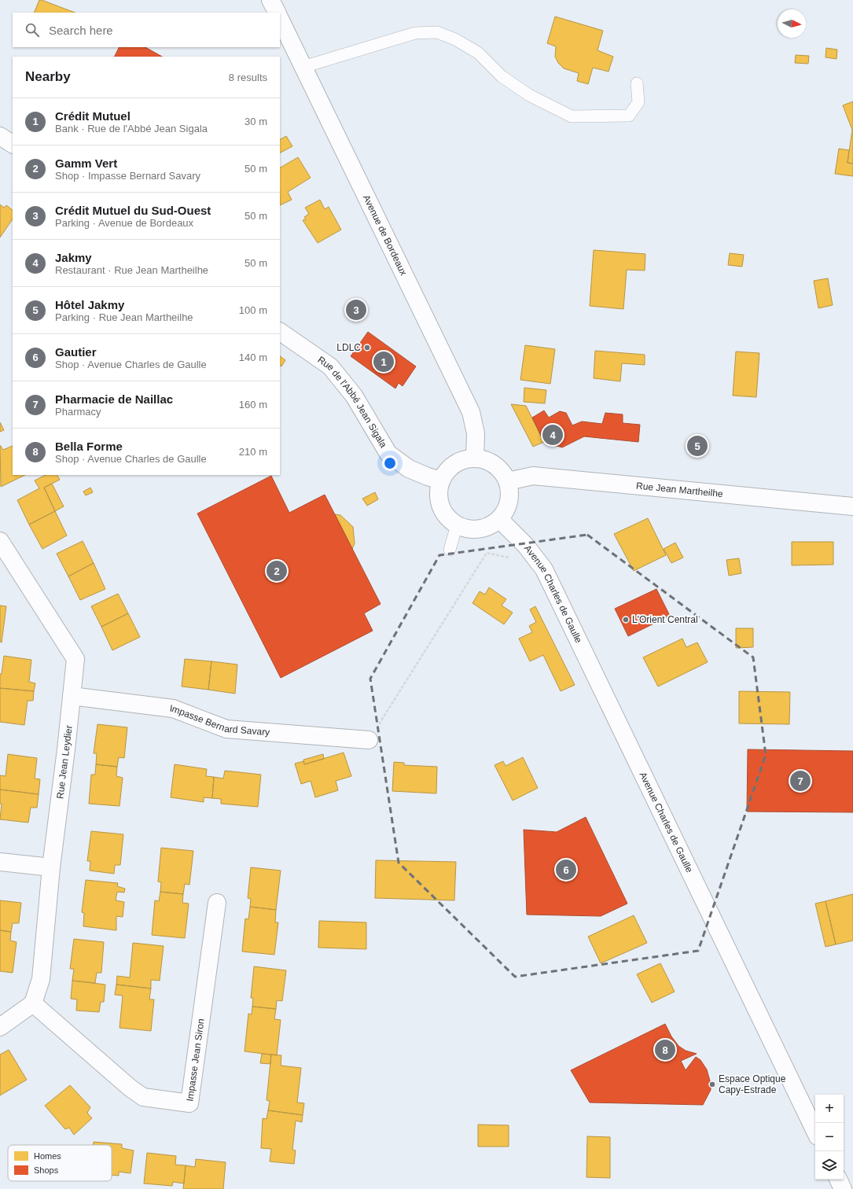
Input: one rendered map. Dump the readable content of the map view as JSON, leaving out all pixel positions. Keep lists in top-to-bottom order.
{
  "streets": {
    "street": [
      "Avenue de Bordeaux",
      "Rue de l'Abbé Jean Sigala",
      "Rue Jean Martheilhe",
      "Avenue Charles de Gaulle",
      "Impasse Bernard Savary",
      "Rue Jean Leydier",
      "Impasse Jean Siron"
    ]
  },
  "crossings": [
    ["Avenue de Bordeaux", "Rue de l'Abbé Jean Sigala"],
    ["Avenue de Bordeaux", "Rue Jean Martheilhe"],
    ["Avenue de Bordeaux", "Avenue Charles de Gaulle"],
    ["Rue de l'Abbé Jean Sigala", "Rue Jean Martheilhe"],
    ["Rue de l'Abbé Jean Sigala", "Avenue Charles de Gaulle"],
    ["Rue Jean Martheilhe", "Avenue Charles de Gaulle"],
    ["Impasse Bernard Savary", "Rue Jean Leydier"],
    ["Rue Jean Leydier", "Impasse Jean Siron"]
  ],
  "places": ["LDLC", "L'Orient Central", "Espace Optique Capy-Estrade"],
  "legend": ["Homes", "Shops"],
  "north": "right",
  "page": {
    "search": "Search here",
    "heading": ["Nearby", "8 results"],
    "list": [
      {
        "mark": "1",
        "name": "Crédit Mutuel",
        "note": "Bank · Rue de l'Abbé Jean Sigala",
        "value": "30 m"
      },
      {
        "mark": "2",
        "name": "Gamm Vert",
        "note": "Shop · Impasse Bernard Savary",
        "value": "50 m"
      },
      {
        "mark": "3",
        "name": "Crédit Mutuel du Sud-Ouest",
        "note": "Parking · Avenue de Bordeaux",
        "value": "50 m"
      },
      {
        "mark": "4",
        "name": "Jakmy",
        "note": "Restaurant · Rue Jean Martheilhe",
        "value": "50 m"
      },
      {
        "mark": "5",
        "name": "Hôtel Jakmy",
        "note": "Parking · Rue Jean Martheilhe",
        "value": "100 m"
      },
      {
        "mark": "6",
        "name": "Gautier",
        "note": "Shop · Avenue Charles de Gaulle",
        "value": "140 m"
      },
      {
        "mark": "7",
        "name": "Pharmacie de Naillac",
        "note": "Pharmacy",
        "value": "160 m"
      },
      {
        "mark": "8",
        "name": "Bella Forme",
        "note": "Shop · Avenue Charles de Gaulle",
        "value": "210 m"
      }
    ],
    "pins": [
      "3",
      "1",
      "4",
      "5",
      "2",
      "7",
      "6",
      "8"
    ],
    "map_buttons": ["+", "−"]
  }
}
